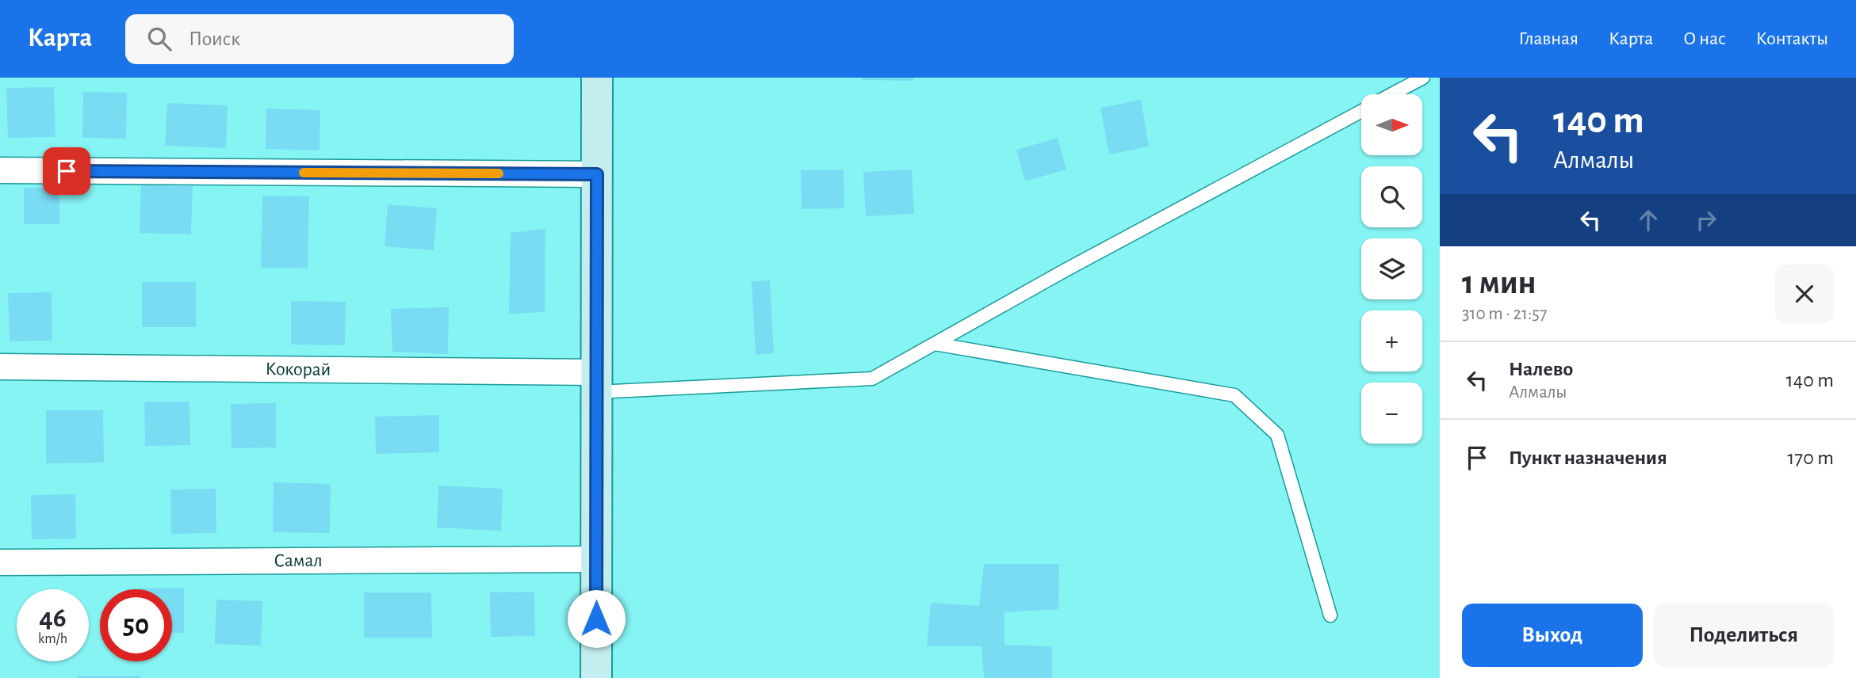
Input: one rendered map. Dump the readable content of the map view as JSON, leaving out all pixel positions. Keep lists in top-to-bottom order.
{
  "streets": {
    "street": ["Кокорай", "Самал"]
  },
  "north": "right",
  "page": {
    "header": "Карта",
    "search": "Поиск",
    "nav": [
      "Главная",
      "Карта",
      "О нас",
      "Контакты"
    ],
    "turn": ["140 m", "Алмалы"],
    "map_buttons": ["+", "−"],
    "heading": ["1 мин", "310 m · 21:57"],
    "list": [
      {
        "name": "Налево",
        "note": "Алмалы",
        "value": "140 m"
      },
      {
        "name": "Пункт назначения",
        "value": "170 m"
      }
    ],
    "speed": "46 km/h",
    "limit": "50",
    "buttons": ["Выход", "Поделиться"]
  }
}
